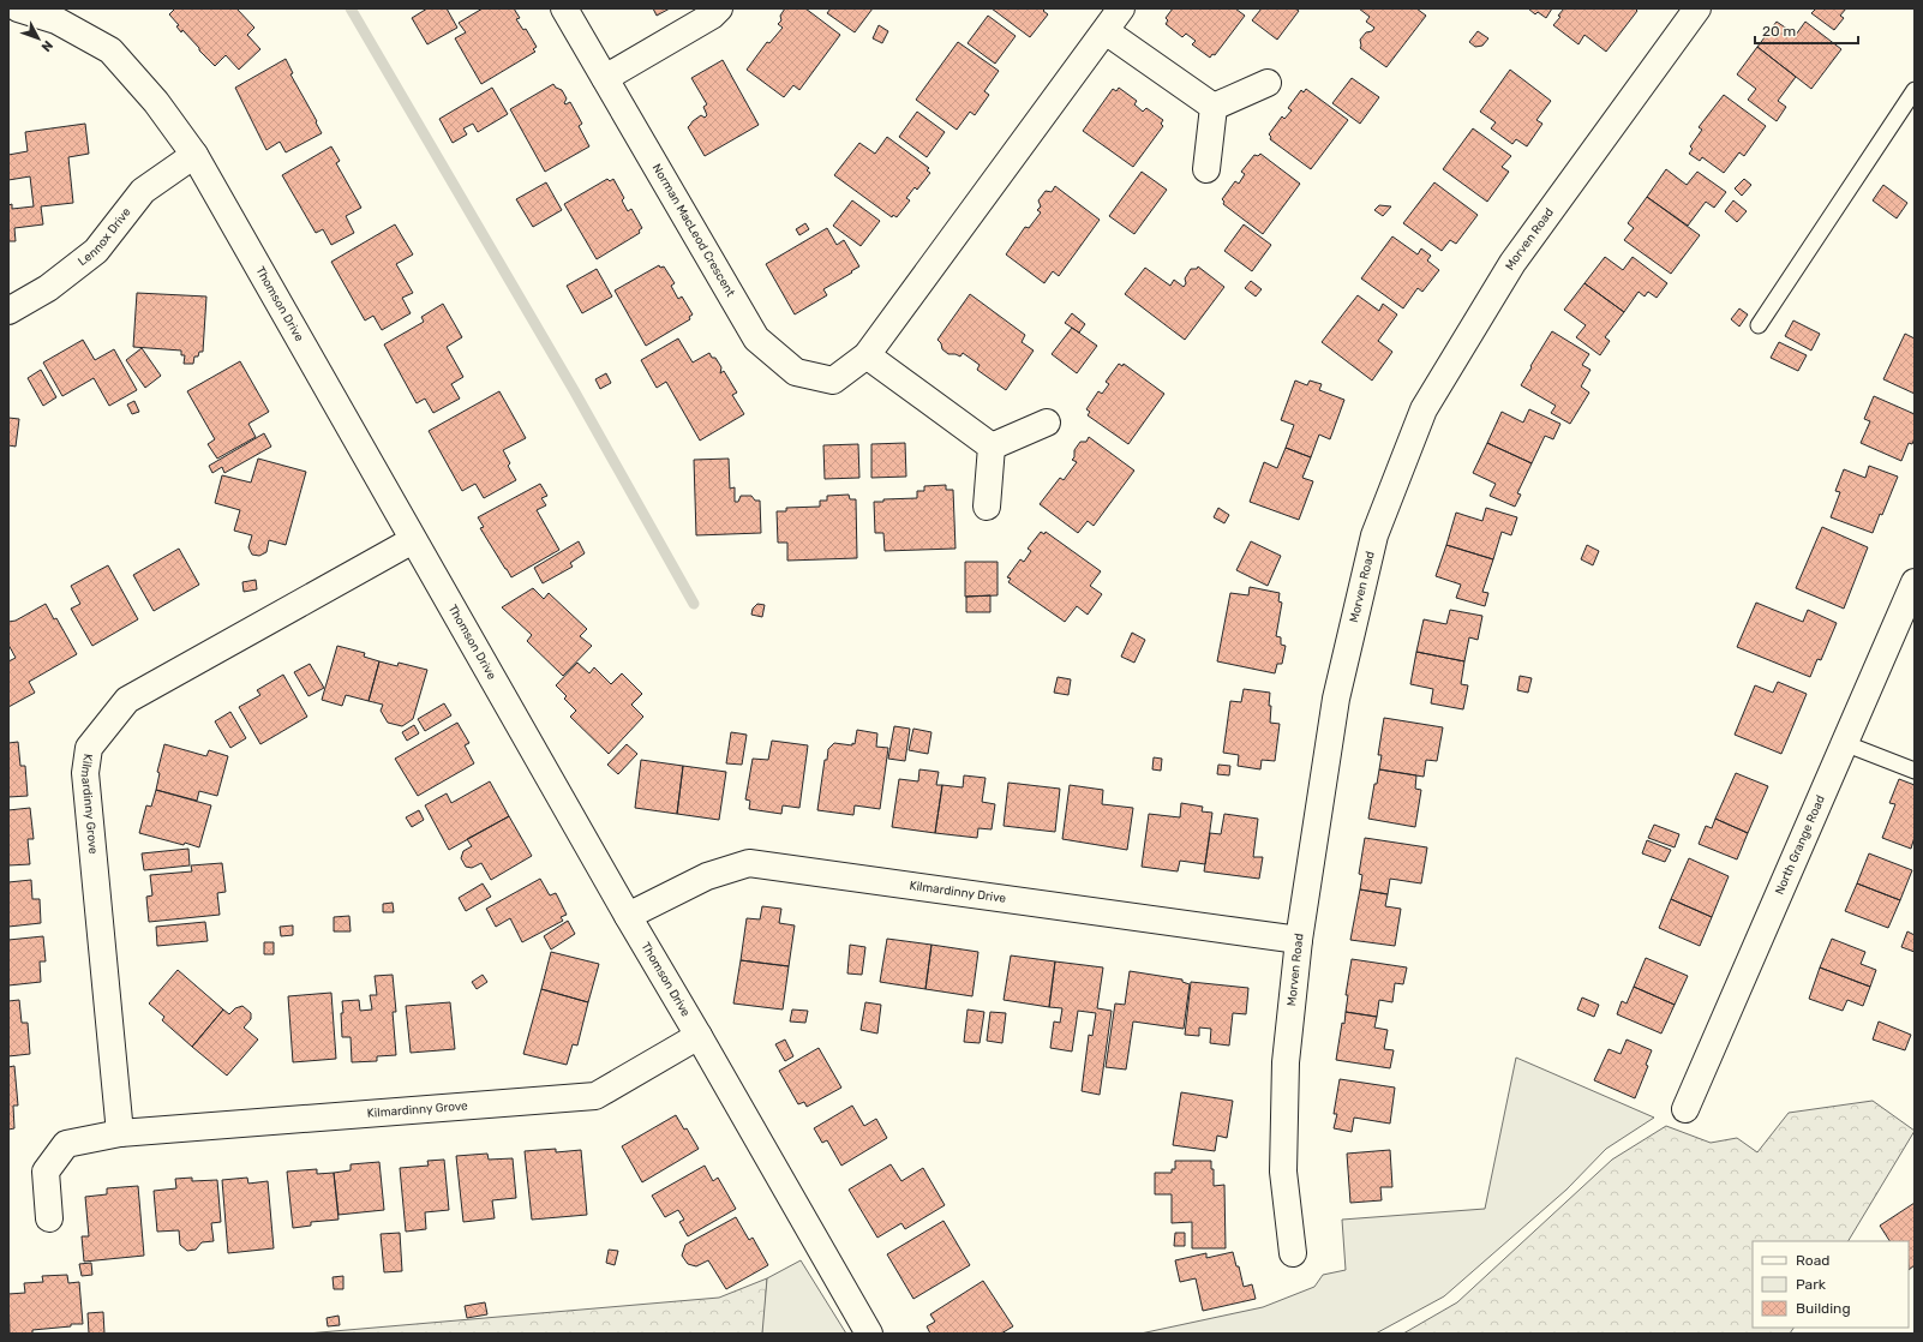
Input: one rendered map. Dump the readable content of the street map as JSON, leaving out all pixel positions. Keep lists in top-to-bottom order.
{
  "streets": {
    "street": [
      "Norman MacLeod Crescent",
      "Lennox Drive",
      "Morven Road",
      "Thomson Drive",
      "Kilmardinny Grove",
      "North Grange Road",
      "Kilmardinny Drive"
    ]
  },
  "crossings": [
    ["Lennox Drive", "Thomson Drive"],
    ["Morven Road", "Kilmardinny Drive"],
    ["Thomson Drive", "Kilmardinny Grove"],
    ["Thomson Drive", "Kilmardinny Drive"]
  ],
  "legend": ["Road", "Park", "Building"],
  "scale_bar": "20 m",
  "north": "bottom right"
}
